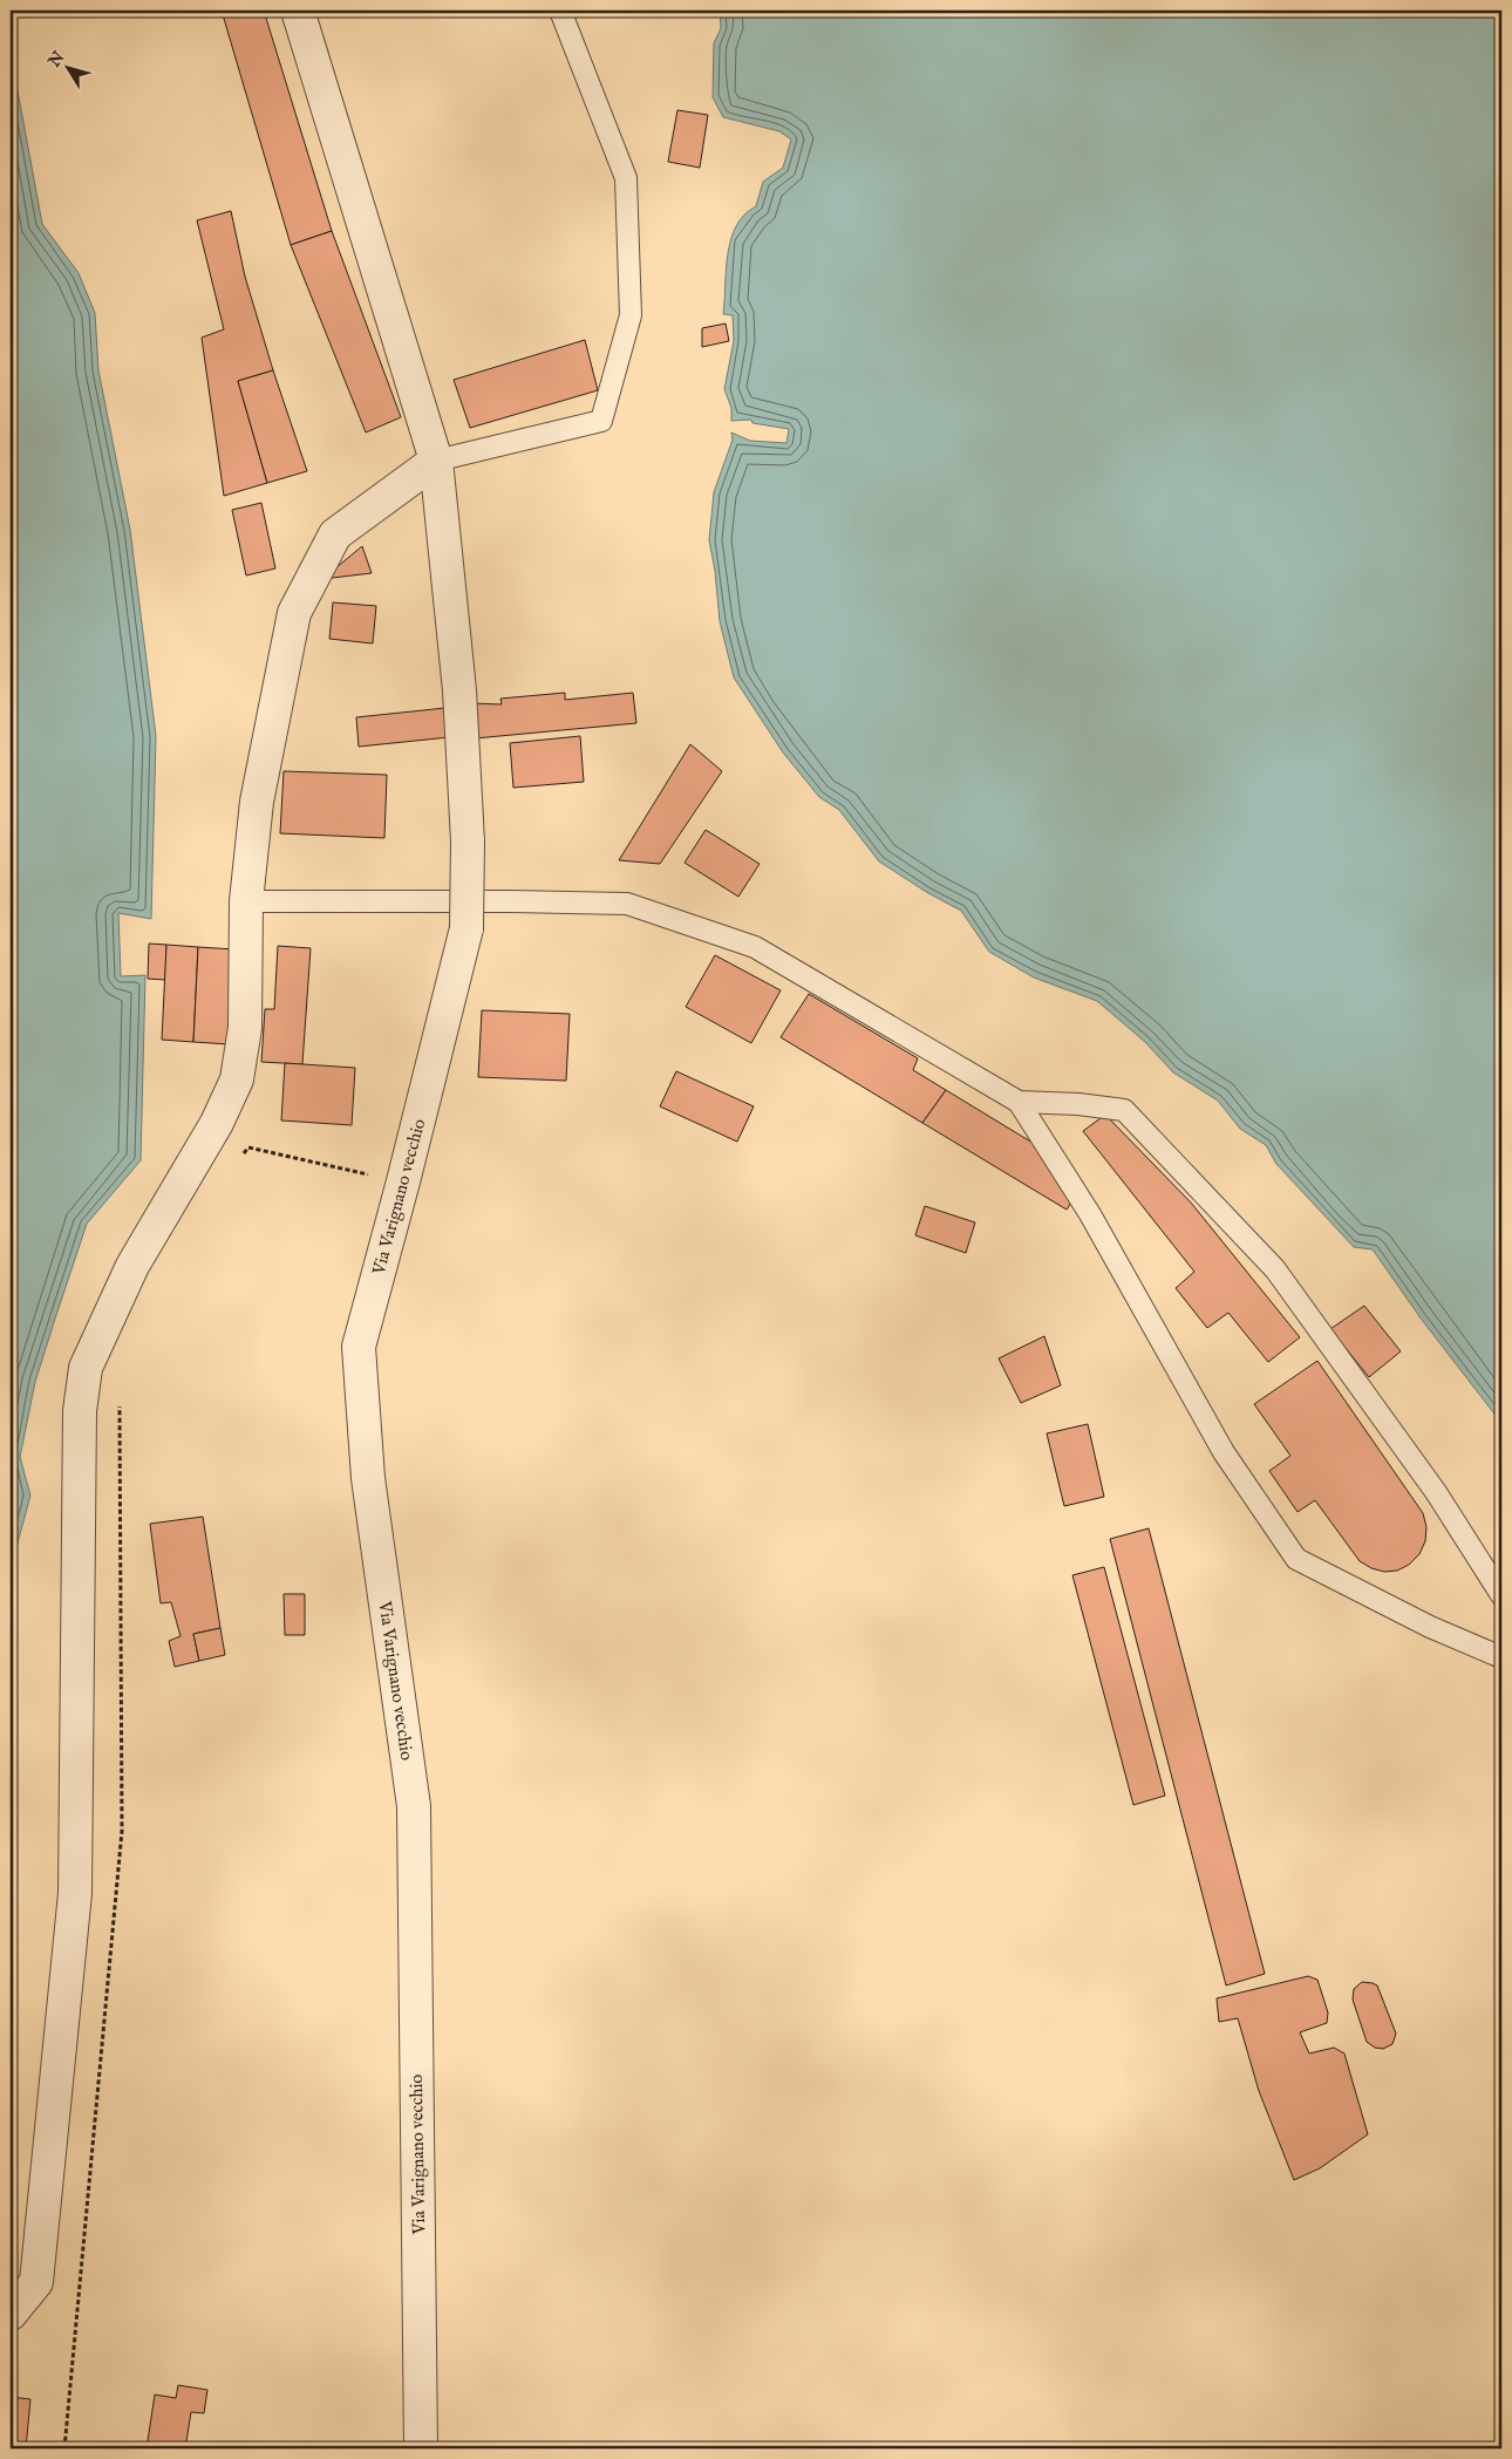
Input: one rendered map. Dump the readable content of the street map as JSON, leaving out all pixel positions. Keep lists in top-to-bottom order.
{
  "streets": {
    "street": ["Via Varignano vecchio"]
  },
  "north": "top left"
}
